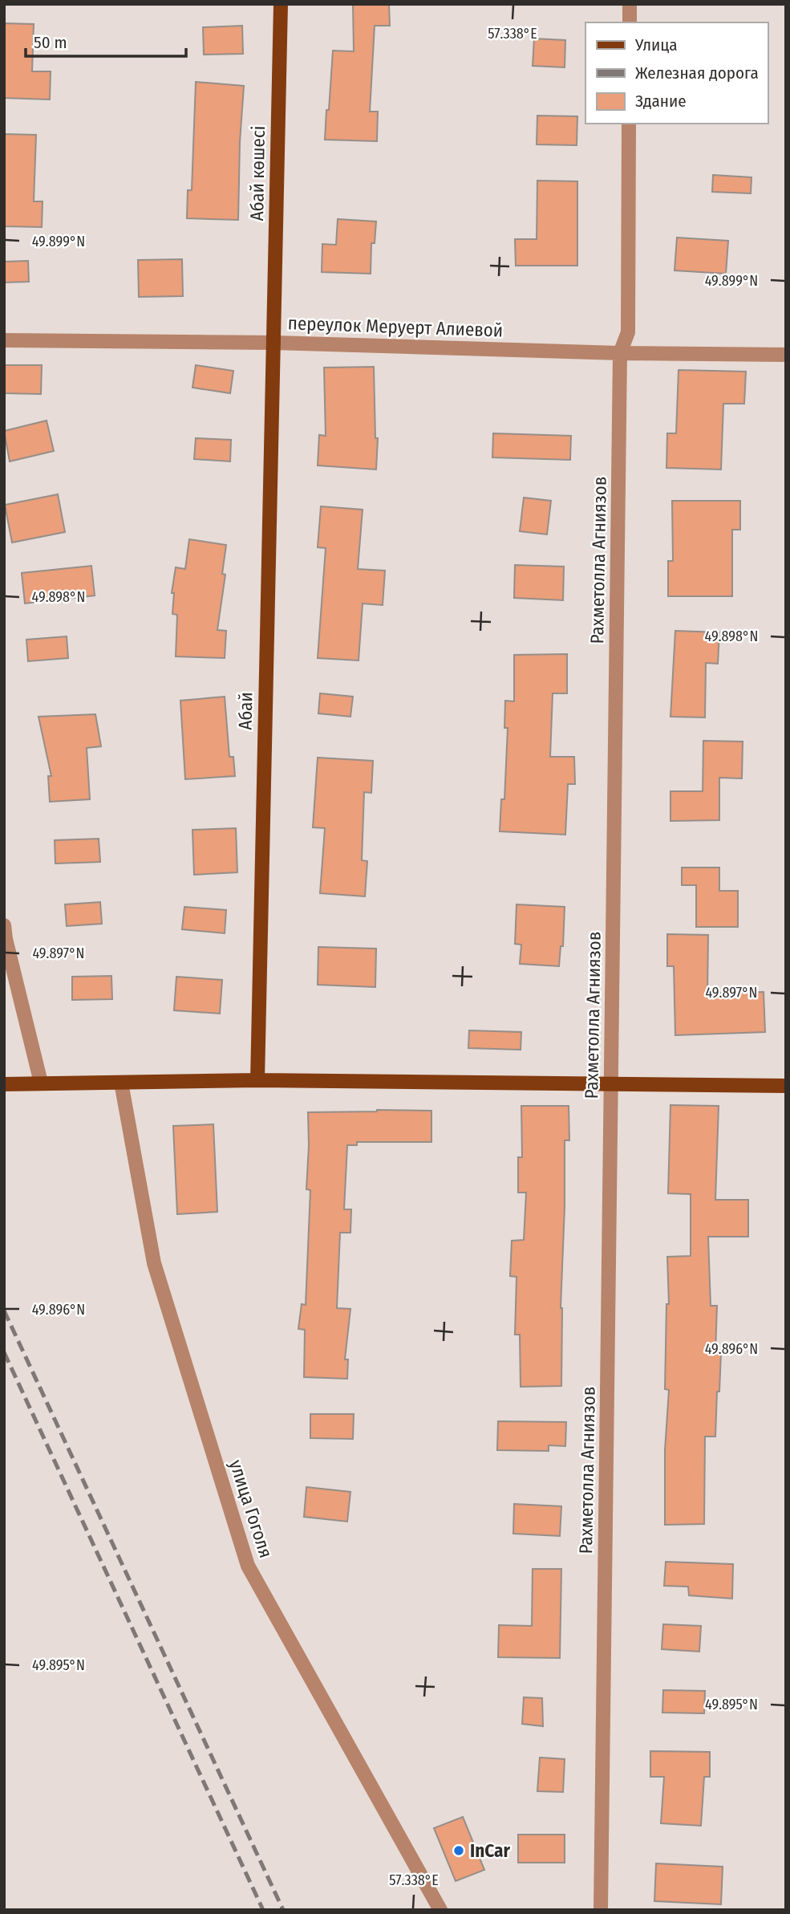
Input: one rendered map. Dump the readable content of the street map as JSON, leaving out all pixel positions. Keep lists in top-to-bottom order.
{
  "streets": {
    "main road": ["Абай көшесі", "Абай"],
    "street": ["переулок Меруерт Алиевой", "Рахметолла Агниязов", "улица Гоголя"]
  },
  "crossings": [
    ["Абай көшесі", "переулок Меруерт Алиевой"],
    ["Абай көшесі", "Абай"],
    ["переулок Меруерт Алиевой", "Рахметолла Агниязов"],
    ["переулок Меруерт Алиевой", "Абай"]
  ],
  "places": ["InCar"],
  "legend": ["Улица", "Железная дорога", "Здание"],
  "scale_bar": "50 m",
  "coordinates": [
    "57.338°E",
    "49.899°N",
    "49.898°N",
    "49.897°N",
    "49.896°N",
    "49.895°N"
  ]
}
